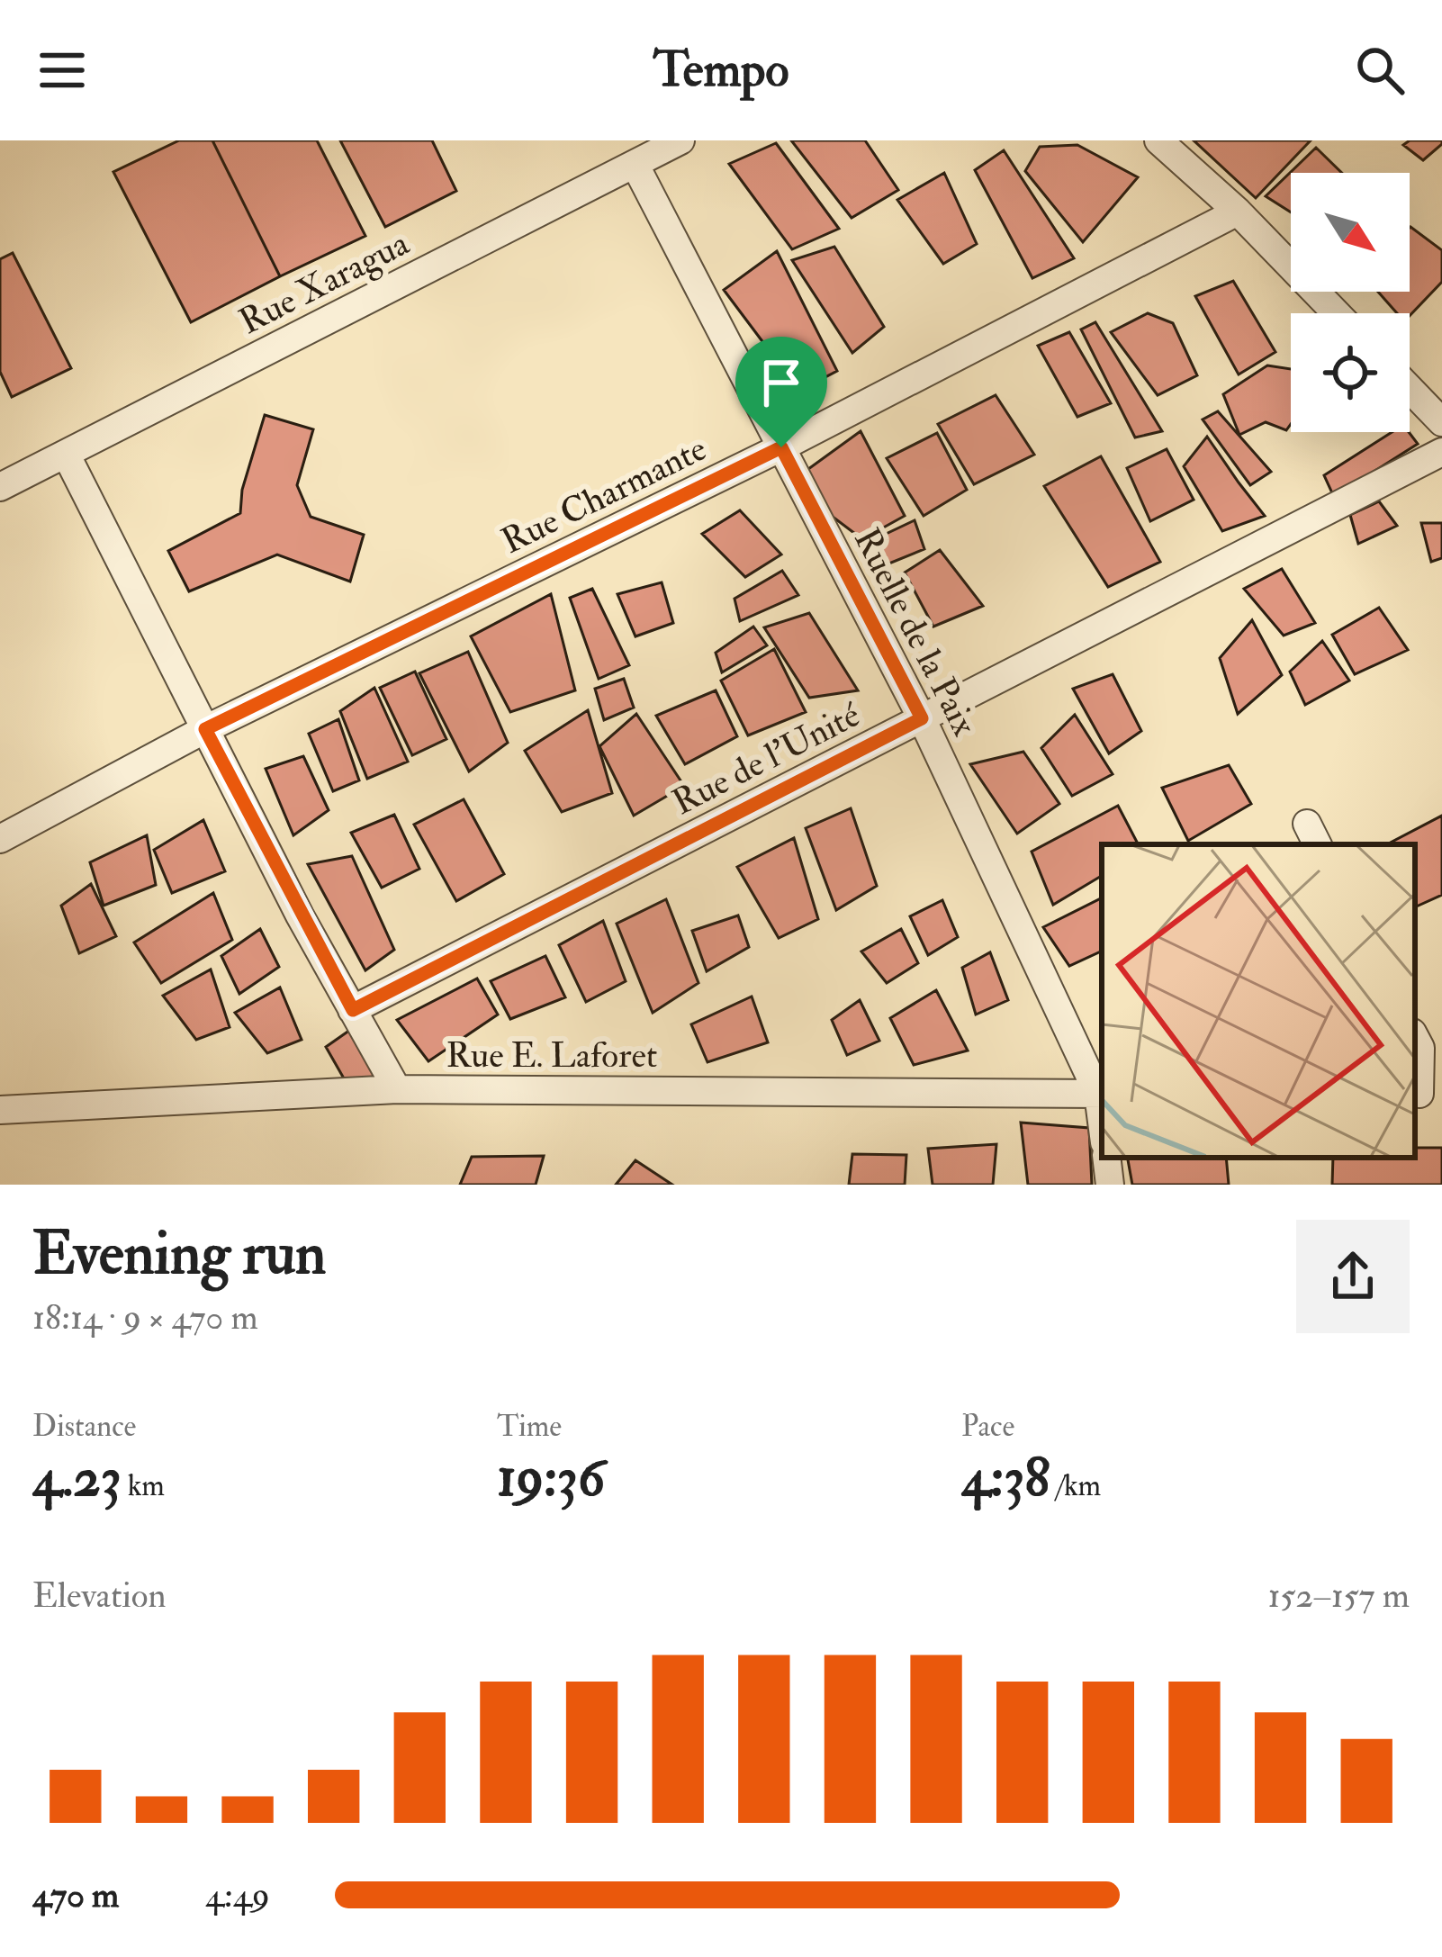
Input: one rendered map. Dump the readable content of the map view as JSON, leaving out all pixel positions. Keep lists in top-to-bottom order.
{
  "streets": {
    "street": [
      "Rue Xaragua",
      "Rue Charmante",
      "Ruelle de la Paix",
      "Rue de l'Unité",
      "Rue E. Laforet"
    ]
  },
  "crossings": [
    ["Rue Xaragua", "Ruelle de la Paix"],
    ["Rue Charmante", "Ruelle de la Paix"],
    ["Ruelle de la Paix", "Rue de l'Unité"],
    ["Ruelle de la Paix", "Rue E. Laforet"]
  ],
  "north": "bottom right",
  "page": {
    "header": "Tempo",
    "heading": ["Evening run", "18:14 · 9 × 470 m"],
    "stats": [
      ["Distance", "4.23 km"],
      ["Time", "19:36"],
      ["Pace", "4:38 /km"]
    ],
    "chart": ["Elevation", "152–157 m"],
    "list": [
      {
        "name": "470 m",
        "note": "4:49"
      }
    ]
  }
}
